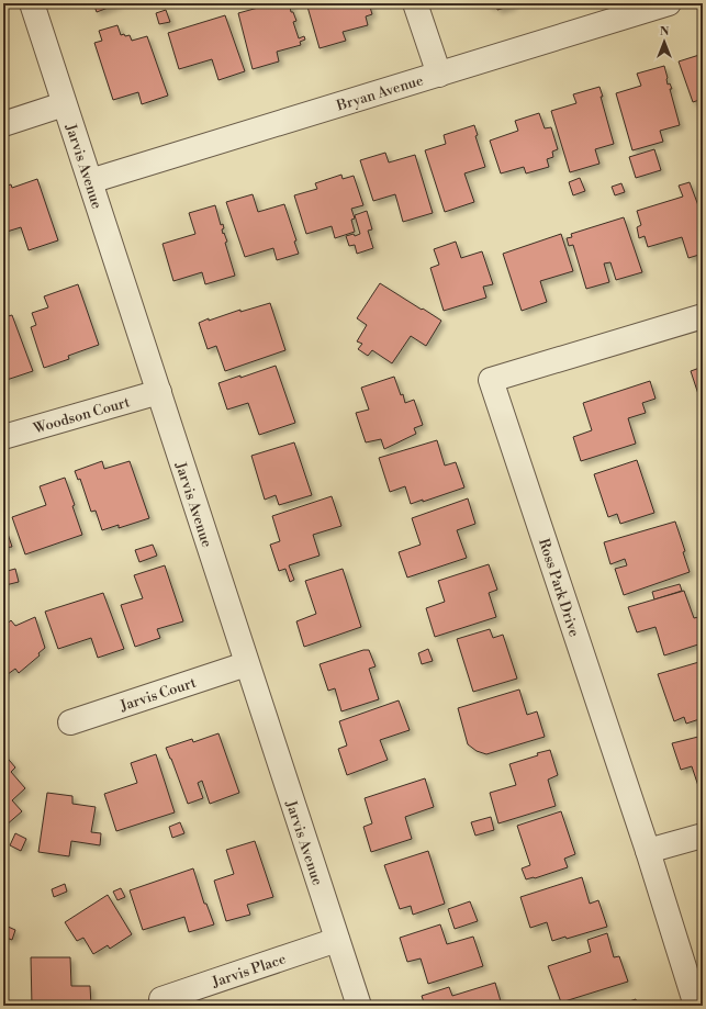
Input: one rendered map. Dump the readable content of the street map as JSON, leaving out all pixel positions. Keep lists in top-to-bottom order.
{
  "streets": {
    "street": [
      "Bryan Avenue",
      "Jarvis Avenue",
      "Woodson Court",
      "Ross Park Drive",
      "Jarvis Court",
      "Jarvis Place"
    ]
  },
  "crossings": [
    ["Bryan Avenue", "Jarvis Avenue"],
    ["Jarvis Avenue", "Woodson Court"],
    ["Jarvis Avenue", "Jarvis Court"],
    ["Jarvis Avenue", "Jarvis Place"]
  ],
  "north": "top"
}
